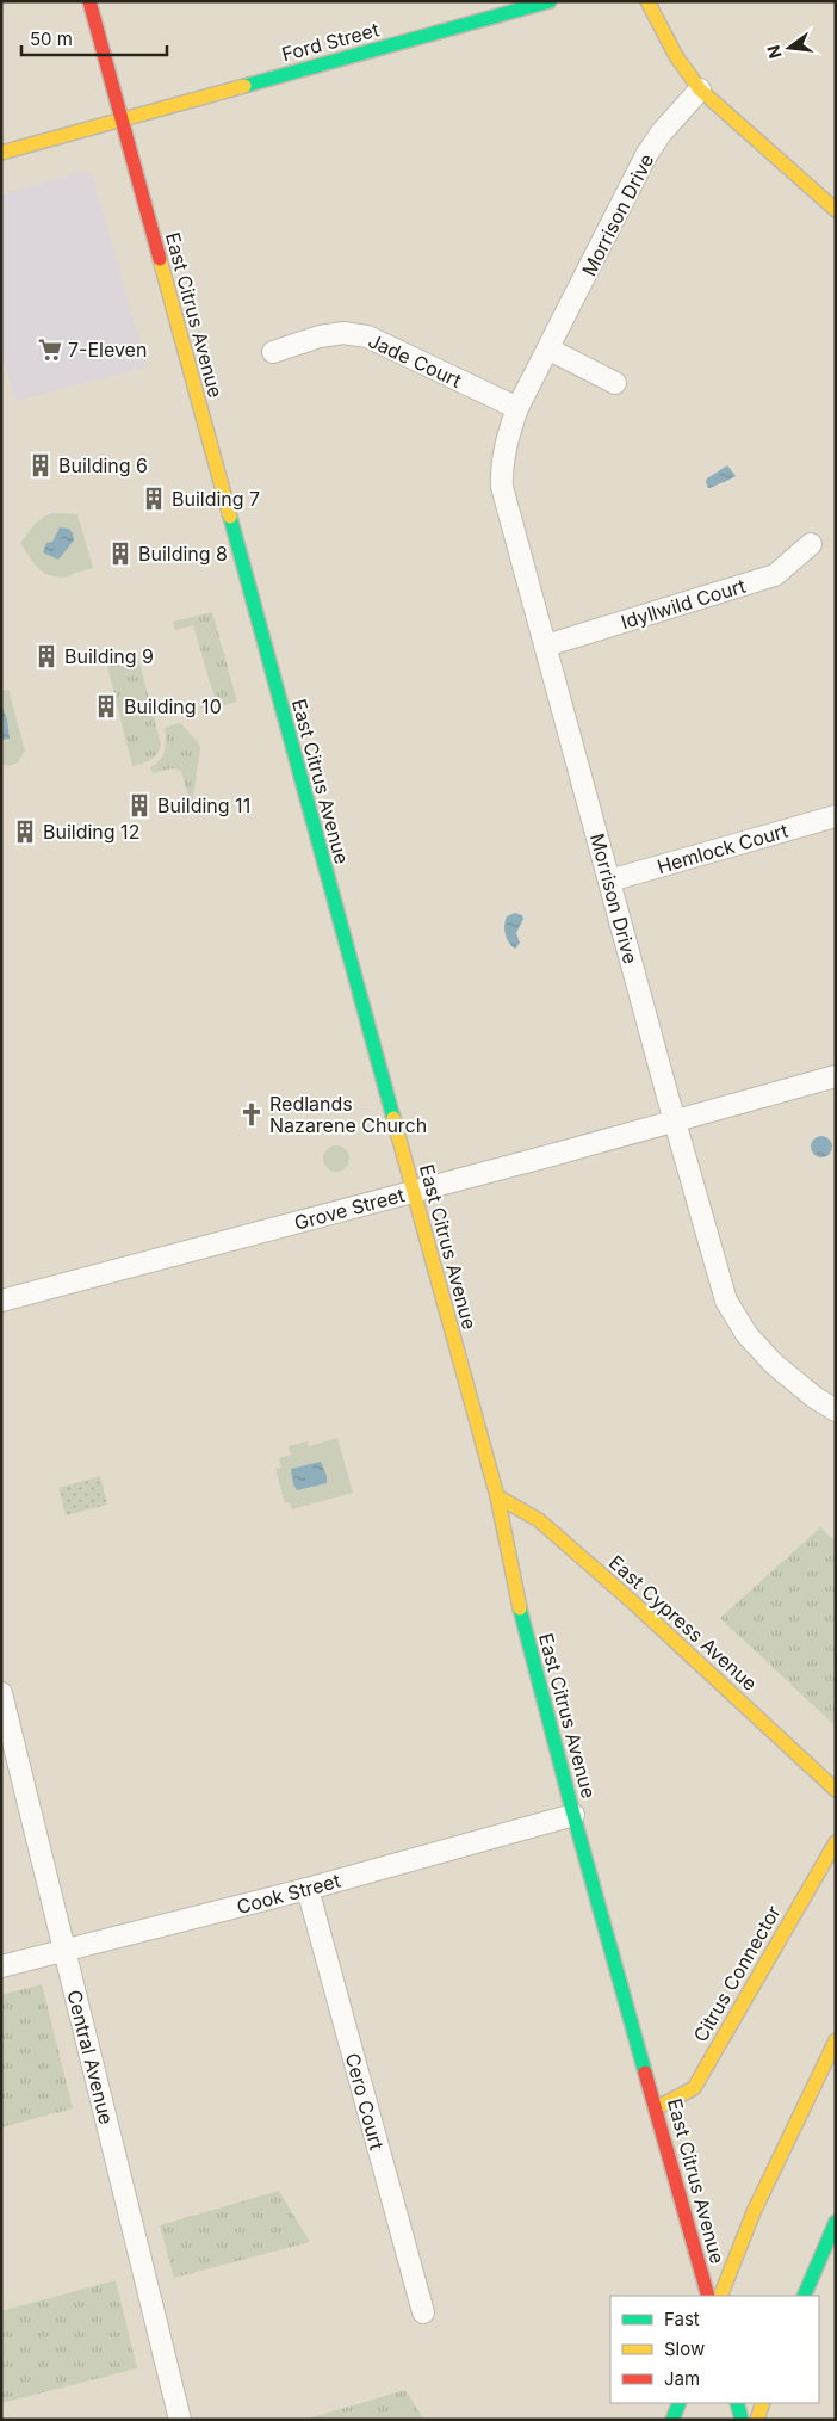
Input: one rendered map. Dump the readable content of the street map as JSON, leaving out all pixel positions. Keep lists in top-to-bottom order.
{
  "streets": {
    "main road": [
      "Ford Street",
      "East Citrus Avenue",
      "East Cypress Avenue",
      "Citrus Connector"
    ],
    "street": [
      "Morrison Drive",
      "Jade Court",
      "Idyllwild Court",
      "Hemlock Court",
      "Grove Street",
      "Cook Street",
      "Central Avenue",
      "Cero Court"
    ]
  },
  "crossings": [
    ["Ford Street", "East Citrus Avenue"],
    ["Morrison Drive", "Jade Court"],
    ["Morrison Drive", "Idyllwild Court"],
    ["Morrison Drive", "Hemlock Court"],
    ["Morrison Drive", "Grove Street"],
    ["East Citrus Avenue", "Grove Street"],
    ["East Citrus Avenue", "East Cypress Avenue"],
    ["East Citrus Avenue", "Cook Street"],
    ["East Citrus Avenue", "Citrus Connector"],
    ["Cook Street", "Central Avenue"],
    ["Cook Street", "Cero Court"]
  ],
  "places": {
    "supermarket": ["7-Eleven"],
    "building": [
      "Building 6",
      "Building 7",
      "Building 8",
      "Building 9",
      "Building 10",
      "Building 11",
      "Building 12"
    ],
    "church": ["Redlands Nazarene Church"]
  },
  "legend": ["Fast", "Slow", "Jam"],
  "scale_bar": "50 m",
  "north": "left"
}
